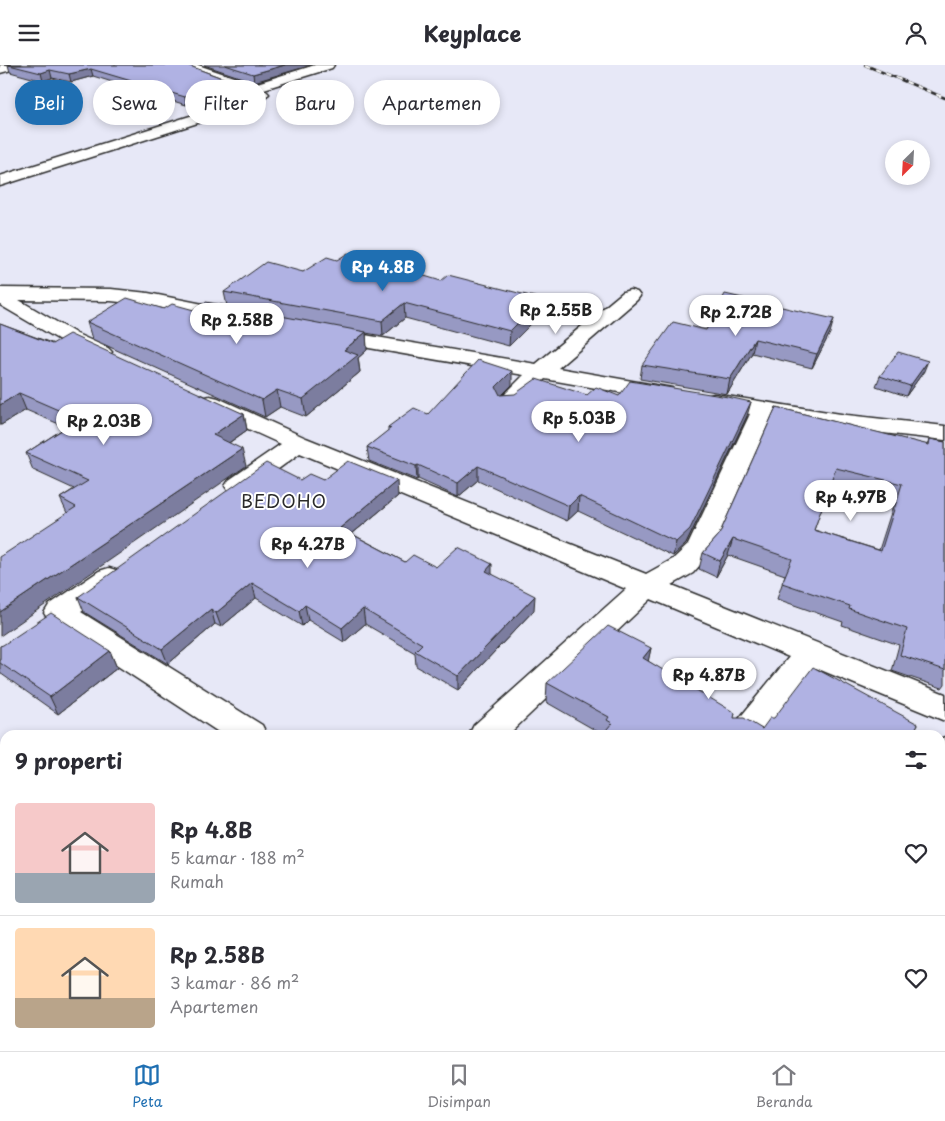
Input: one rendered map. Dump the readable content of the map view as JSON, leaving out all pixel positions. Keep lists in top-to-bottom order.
{
  "districts": ["BEDOHO"],
  "north": "bottom left",
  "page": {
    "header": "Keyplace",
    "chip": [
      "Beli",
      "Sewa",
      "Filter",
      "Baru",
      "Apartemen"
    ],
    "price": [
      "Rp 4.8B",
      "Rp 2.55B",
      "Rp 2.72B",
      "Rp 2.58B",
      "Rp 5.03B",
      "Rp 2.03B",
      "Rp 4.97B",
      "Rp 4.27B",
      "Rp 4.87B"
    ],
    "heading": "9 properti",
    "list": [
      {
        "name": "Rp 4.8B",
        "note": "5 kamar · 188 m² · Rumah"
      },
      {
        "name": "Rp 2.58B",
        "note": "3 kamar · 86 m² · Apartemen"
      }
    ],
    "tabs": ["Peta", "Disimpan", "Beranda"]
  }
}
